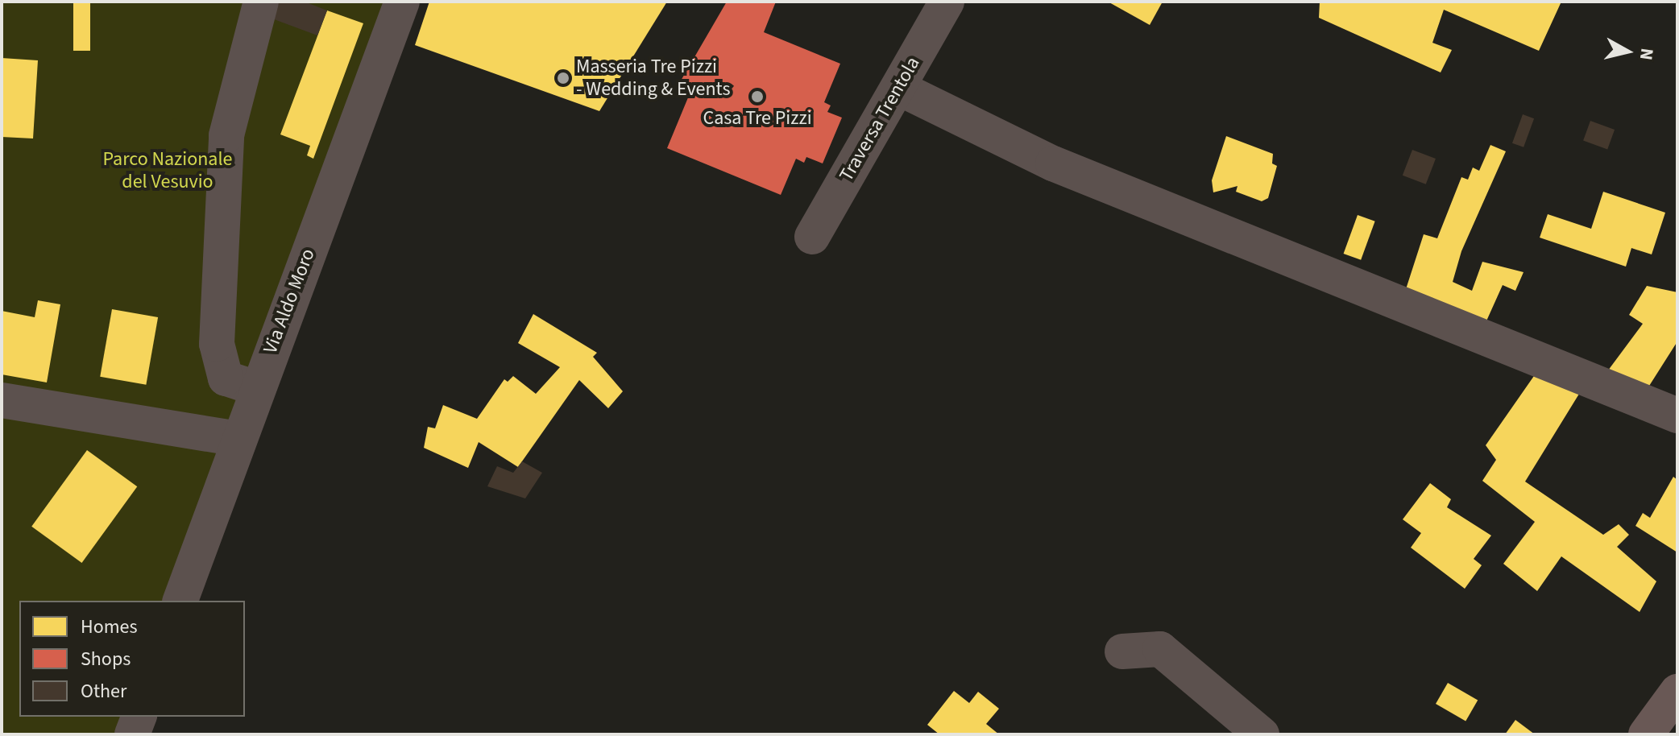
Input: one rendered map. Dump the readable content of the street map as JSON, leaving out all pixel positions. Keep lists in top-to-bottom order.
{
  "streets": {
    "street": ["Traversa Trentola", "Via Aldo Moro"]
  },
  "parks": ["Parco Nazionale del Vesuvio"],
  "places": ["Masseria Tre Pizzi - Wedding & Events", "Casa Tre Pizzi"],
  "legend": ["Homes", "Shops", "Other"],
  "north": "right"
}
